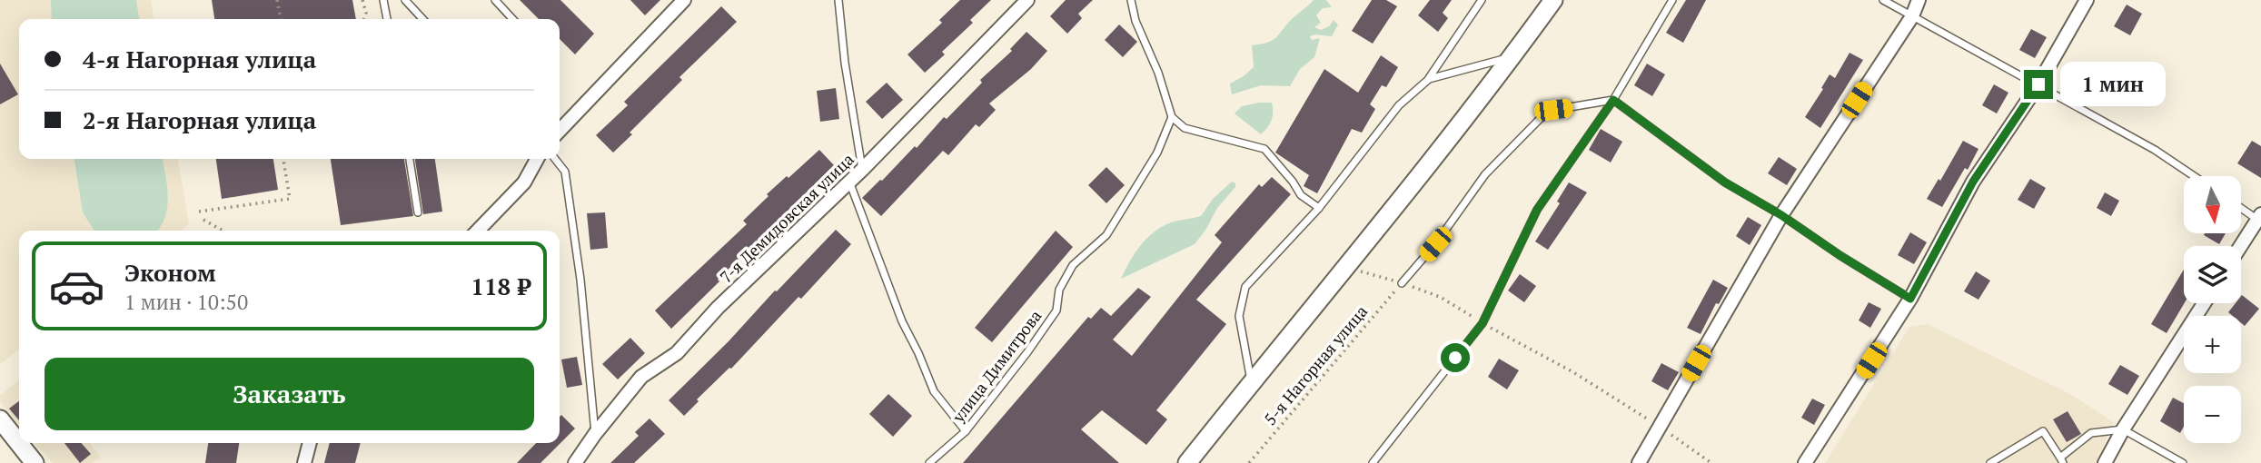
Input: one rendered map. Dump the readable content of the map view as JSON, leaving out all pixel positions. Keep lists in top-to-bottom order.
{
  "streets": {
    "street": ["7-я Демидовская улица"],
    "lane": ["улица Димитрова"],
    "path": ["5-я Нагорная улица"]
  },
  "north": "bottom",
  "page": {
    "banner": ["4-я Нагорная улица", "2-я Нагорная улица"],
    "bubble": "1 мин",
    "map_buttons": ["+", "−"],
    "list": [
      {
        "name": "Эконом",
        "note": "1 мин · 10:50",
        "value": "118 ₽"
      }
    ],
    "buttons": "Заказать"
  }
}
